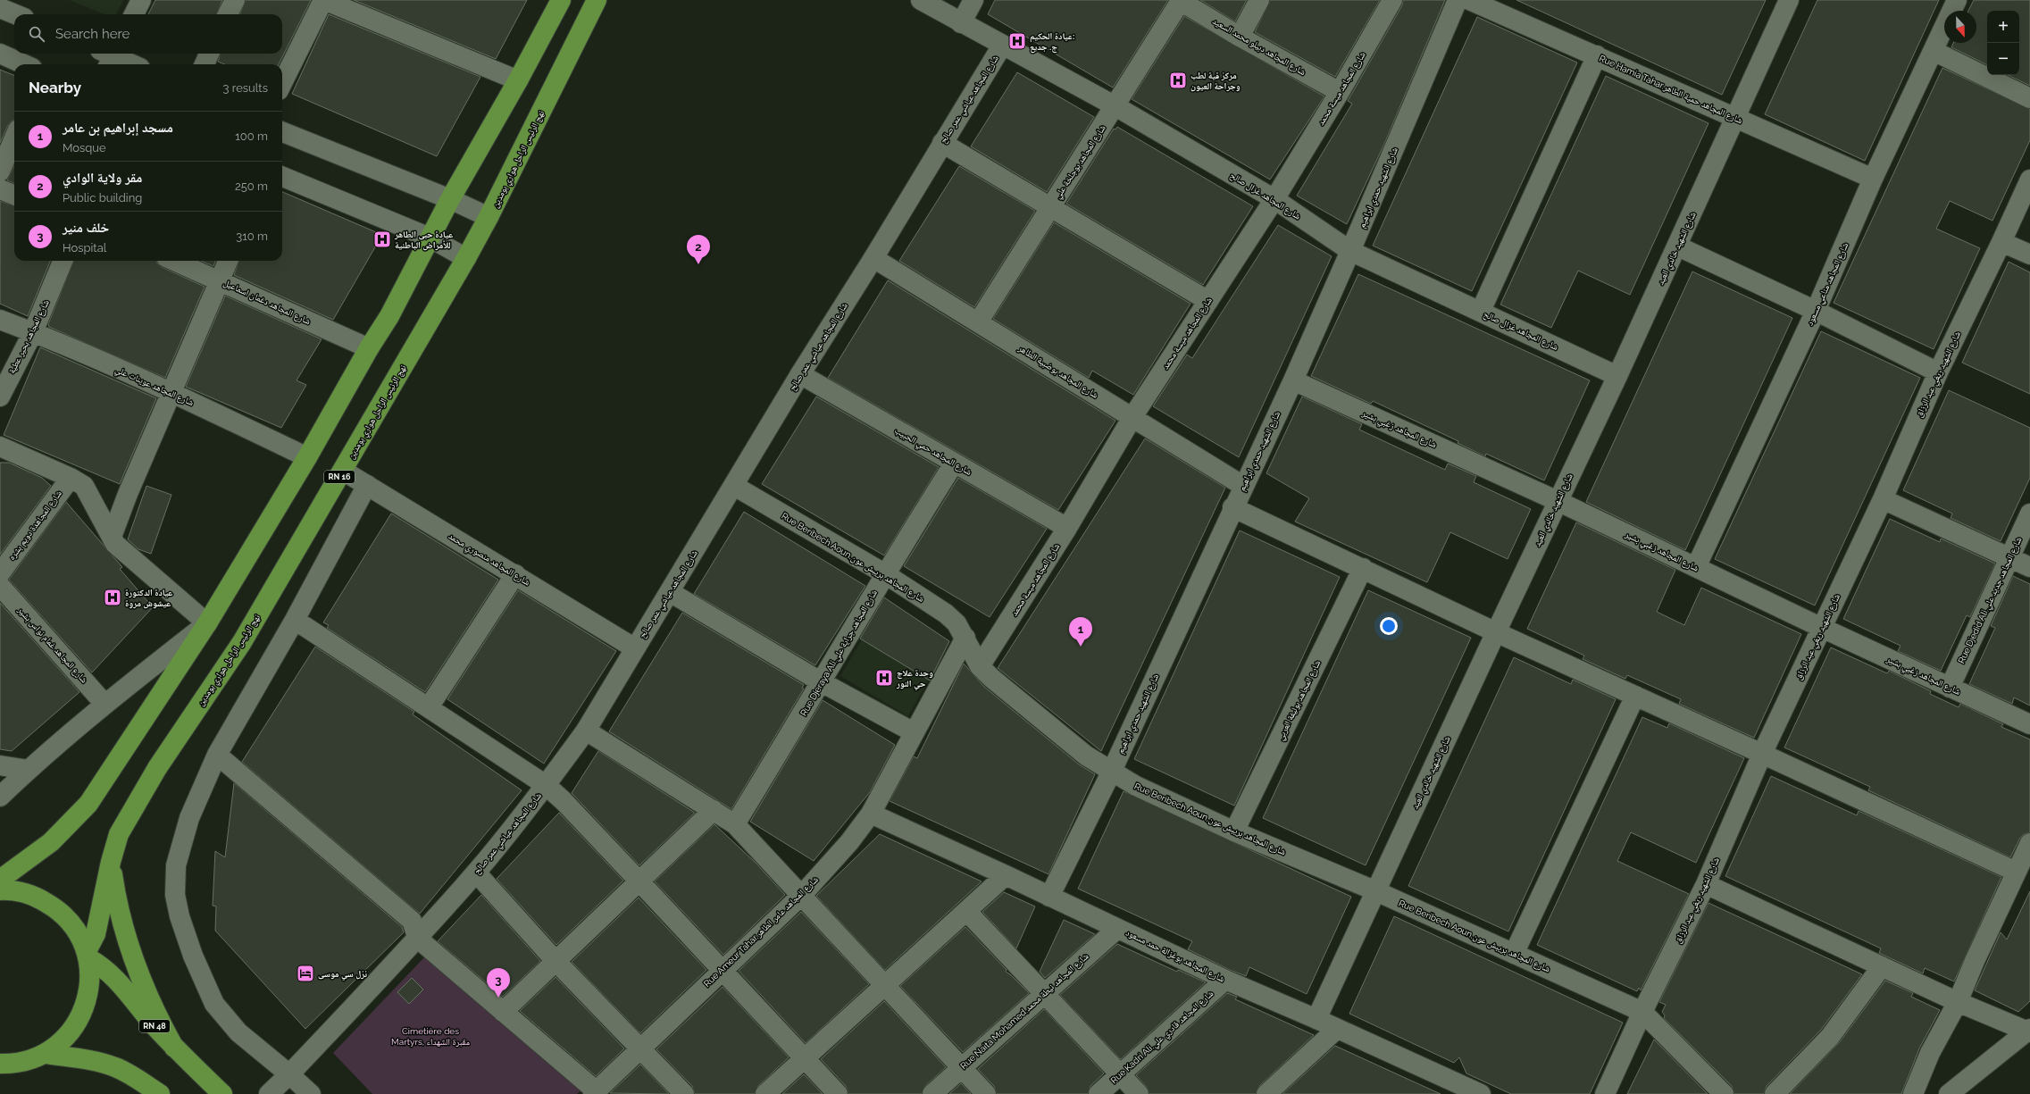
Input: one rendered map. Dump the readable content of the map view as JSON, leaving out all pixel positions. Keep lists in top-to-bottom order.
{
  "streets": {
    "main road": ["نهج الرئيس الراحل هواري بومدين", "RN 16", "RN 48"],
    "street": [
      "شارع المجاهد دبيلو محمد السعيد",
      "شارع المجاهد ميسة محمد",
      "Rue Hamia Tahar,شارع المجاهد حمية الطاهر",
      "شارع المجاهد عياشي عمر صالح",
      "شارع المجاهد بوجلخة علي",
      "شارع الشهيد حمدي ابراهيم",
      "شارع المجاهد غزال صالح",
      "شارع الشهيد خالدي العيد",
      "شارع المجاهد مناعي مسعود",
      "شارع المجاهد دغمان اسماعيل",
      "شارع المجاهد بحير عطية",
      "شارع المجاهد بوضبية الطاهر",
      "شارع الشهيد ريغي عبد الرزاق",
      "شارع المجاهد عوينات علي",
      "شارع المجاهد زغبي بشير",
      "شارع المجاهد حمي الحبيب",
      "شارع المجاهدة دويم بشره",
      "Rue Beribech Aoun,شارع المجاهد بريبش عون",
      "شارع المجاهد منصوري محمد",
      "Rue Djedid Ali,شارع المجاهد جديد علي",
      "شارع المجاهد غمام نواس بشير",
      "Rue Djeraya Ali,شارع المجاهد جراية علي",
      "شارع المجاهد بوليفة العربي",
      "Rue Ameur Tahar,شارع المجاهد عامر الطاهر",
      "شارع المجاهد بوغزالة حمد مسعود",
      "Rue Naita Mohamed,شارع المجاهد نيطة محمد",
      "Rue Kadri Ali,شارع المجاهد قادري علي"
    ]
  },
  "crossings": [
    ["شارع المجاهد دبيلو محمد السعيد", "شارع المجاهد ميسة محمد"],
    ["شارع المجاهد دبيلو محمد السعيد", "شارع المجاهد بوجلخة علي"],
    ["شارع المجاهد ميسة محمد", "شارع المجاهد غزال صالح"],
    ["شارع المجاهد ميسة محمد", "شارع المجاهد بوضبية الطاهر"],
    ["شارع المجاهد ميسة محمد", "شارع المجاهد حمي الحبيب"],
    ["شارع المجاهد ميسة محمد", "Rue Beribech Aoun,شارع المجاهد بريبش عون"],
    ["Rue Hamia Tahar,شارع المجاهد حمية الطاهر", "شارع الشهيد خالدي العيد"],
    ["Rue Hamia Tahar,شارع المجاهد حمية الطاهر", "شارع المجاهد مناعي مسعود"],
    ["شارع المجاهد عياشي عمر صالح", "شارع المجاهد غزال صالح"],
    ["شارع المجاهد عياشي عمر صالح", "شارع المجاهد بوضبية الطاهر"],
    ["شارع المجاهد عياشي عمر صالح", "شارع المجاهد حمي الحبيب"],
    ["شارع المجاهد عياشي عمر صالح", "Rue Beribech Aoun,شارع المجاهد بريبش عون"],
    ["شارع المجاهد عياشي عمر صالح", "شارع المجاهد منصوري محمد"],
    ["نهج الرئيس الراحل هواري بومدين", "شارع المجاهد منصوري محمد"],
    ["نهج الرئيس الراحل هواري بومدين", "RN 48"],
    ["شارع المجاهد بوجلخة علي", "شارع المجاهد غزال صالح"],
    ["شارع المجاهد بوجلخة علي", "شارع المجاهد بوضبية الطاهر"],
    ["شارع الشهيد حمدي ابراهيم", "شارع المجاهد غزال صالح"],
    ["شارع الشهيد حمدي ابراهيم", "شارع المجاهد بوضبية الطاهر"],
    ["شارع الشهيد حمدي ابراهيم", "شارع المجاهد زغبي بشير"],
    ["شارع الشهيد حمدي ابراهيم", "Rue Beribech Aoun,شارع المجاهد بريبش عون"],
    ["شارع الشهيد حمدي ابراهيم", "شارع المجاهد بوغزالة حمد مسعود"],
    ["شارع المجاهد غزال صالح", "شارع الشهيد خالدي العيد"],
    ["شارع الشهيد خالدي العيد", "شارع المجاهد زغبي بشير"],
    ["شارع الشهيد خالدي العيد", "Rue Beribech Aoun,شارع المجاهد بريبش عون"],
    ["شارع الشهيد خالدي العيد", "شارع المجاهد بوغزالة حمد مسعود"],
    ["شارع المجاهد مناعي مسعود", "شارع المجاهد زغبي بشير"],
    ["شارع المجاهد بحير عطية", "شارع المجاهد عوينات علي"],
    ["شارع الشهيد ريغي عبد الرزاق", "شارع المجاهد زغبي بشير"],
    ["شارع الشهيد ريغي عبد الرزاق", "Rue Beribech Aoun,شارع المجاهد بريبش عون"],
    ["شارع المجاهد زغبي بشير", "Rue Djedid Ali,شارع المجاهد جديد علي"],
    ["شارع المجاهد حمي الحبيب", "Rue Djeraya Ali,شارع المجاهد جراية علي"],
    ["Rue Beribech Aoun,شارع المجاهد بريبش عون", "Rue Djeraya Ali,شارع المجاهد جراية علي"],
    ["Rue Beribech Aoun,شارع المجاهد بريبش عون", "شارع المجاهد بوليفة العربي"],
    ["Rue Beribech Aoun,شارع المجاهد بريبش عون", "Rue Ameur Tahar,شارع المجاهد عامر الطاهر"],
    ["Rue Ameur Tahar,شارع المجاهد عامر الطاهر", "شارع المجاهد بوغزالة حمد مسعود"],
    ["شارع المجاهد بوغزالة حمد مسعود", "Rue Naita Mohamed,شارع المجاهد نيطة محمد"],
    ["شارع المجاهد بوغزالة حمد مسعود", "Rue Kadri Ali,شارع المجاهد قادري علي"]
  ],
  "parks": ["Cimetière des Martyrs, مقبرة الشهداء"],
  "places": {
    "hospital": [
      "عيادة الحكيم: ج. جديع",
      "مركز قية لطب وجراحة العيون",
      "عيادة حبى الطاهر للأمراض الباطنية",
      "عيادة الدكتورة عيشوش مروة",
      "وحدة علاج حي النور"
    ],
    "hotel": ["نزل سي موسى"]
  },
  "north": "bottom",
  "page": {
    "map_buttons": ["+", "−"],
    "search": "Search here",
    "heading": ["Nearby", "3 results"],
    "list": [
      {
        "mark": "1",
        "name": "مسجد إبراهيم بن عامر",
        "note": "Mosque",
        "value": "100 m"
      },
      {
        "mark": "2",
        "name": "مقر ولاية الوادي",
        "note": "Public building",
        "value": "250 m"
      },
      {
        "mark": "3",
        "name": "خلف منير",
        "note": "Hospital",
        "value": "310 m"
      }
    ],
    "pins": ["2", "1", "3"]
  }
}
